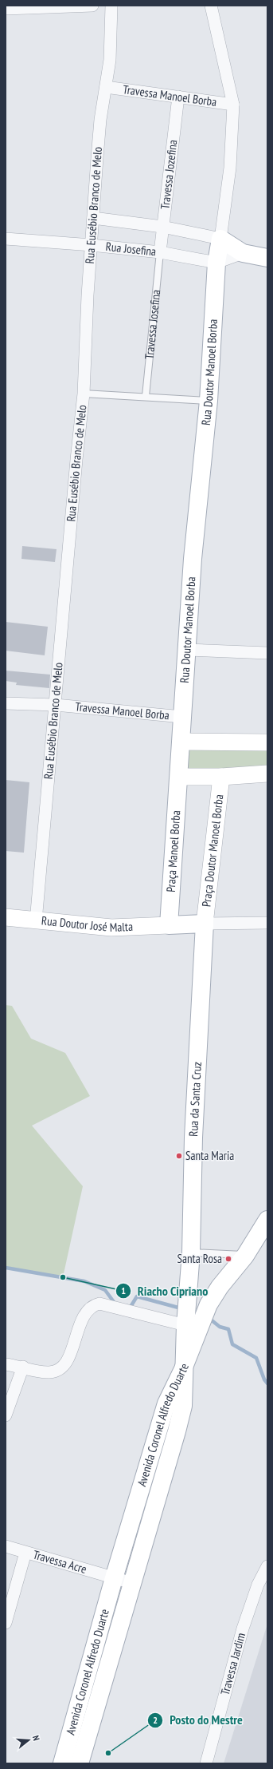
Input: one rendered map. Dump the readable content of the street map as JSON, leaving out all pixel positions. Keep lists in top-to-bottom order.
{
  "streets": {
    "main road": [
      "Rua Doutor Manoel Borba",
      "Praça Manoel Borba",
      "Rua da Santa Cruz",
      "Avenida Coronel Alfredo Duarte"
    ],
    "street": [
      "Travessa Manoel Borba",
      "Travessa Jozefina",
      "Rua Eusébio Branco de Melo",
      "Rua Josefina",
      "Praça Doutor Manoel Borba",
      "Rua Doutor José Malta",
      "Travessa Acre",
      "Travessa Jardim"
    ],
    "lane": ["Travessa Josefina"]
  },
  "crossings": [
    ["Travessa Manoel Borba", "Travessa Jozefina"],
    ["Travessa Manoel Borba", "Rua Eusébio Branco de Melo"],
    ["Travessa Manoel Borba", "Rua Doutor Manoel Borba"],
    ["Travessa Jozefina", "Rua Josefina"],
    ["Travessa Jozefina", "Travessa Josefina"],
    ["Rua Eusébio Branco de Melo", "Rua Josefina"],
    ["Rua Eusébio Branco de Melo", "Rua Doutor José Malta"],
    ["Rua Josefina", "Travessa Josefina"],
    ["Rua Josefina", "Rua Doutor Manoel Borba"],
    ["Rua Doutor Manoel Borba", "Praça Manoel Borba"],
    ["Praça Doutor Manoel Borba", "Rua da Santa Cruz"],
    ["Praça Manoel Borba", "Rua Doutor José Malta"],
    ["Rua da Santa Cruz", "Avenida Coronel Alfredo Duarte"],
    ["Avenida Coronel Alfredo Duarte", "Travessa Acre"]
  ],
  "places": [
    "Santa Maria",
    "Santa Rosa",
    "Riacho Cipriano",
    "Posto do Mestre"
  ],
  "north": "right"
}
